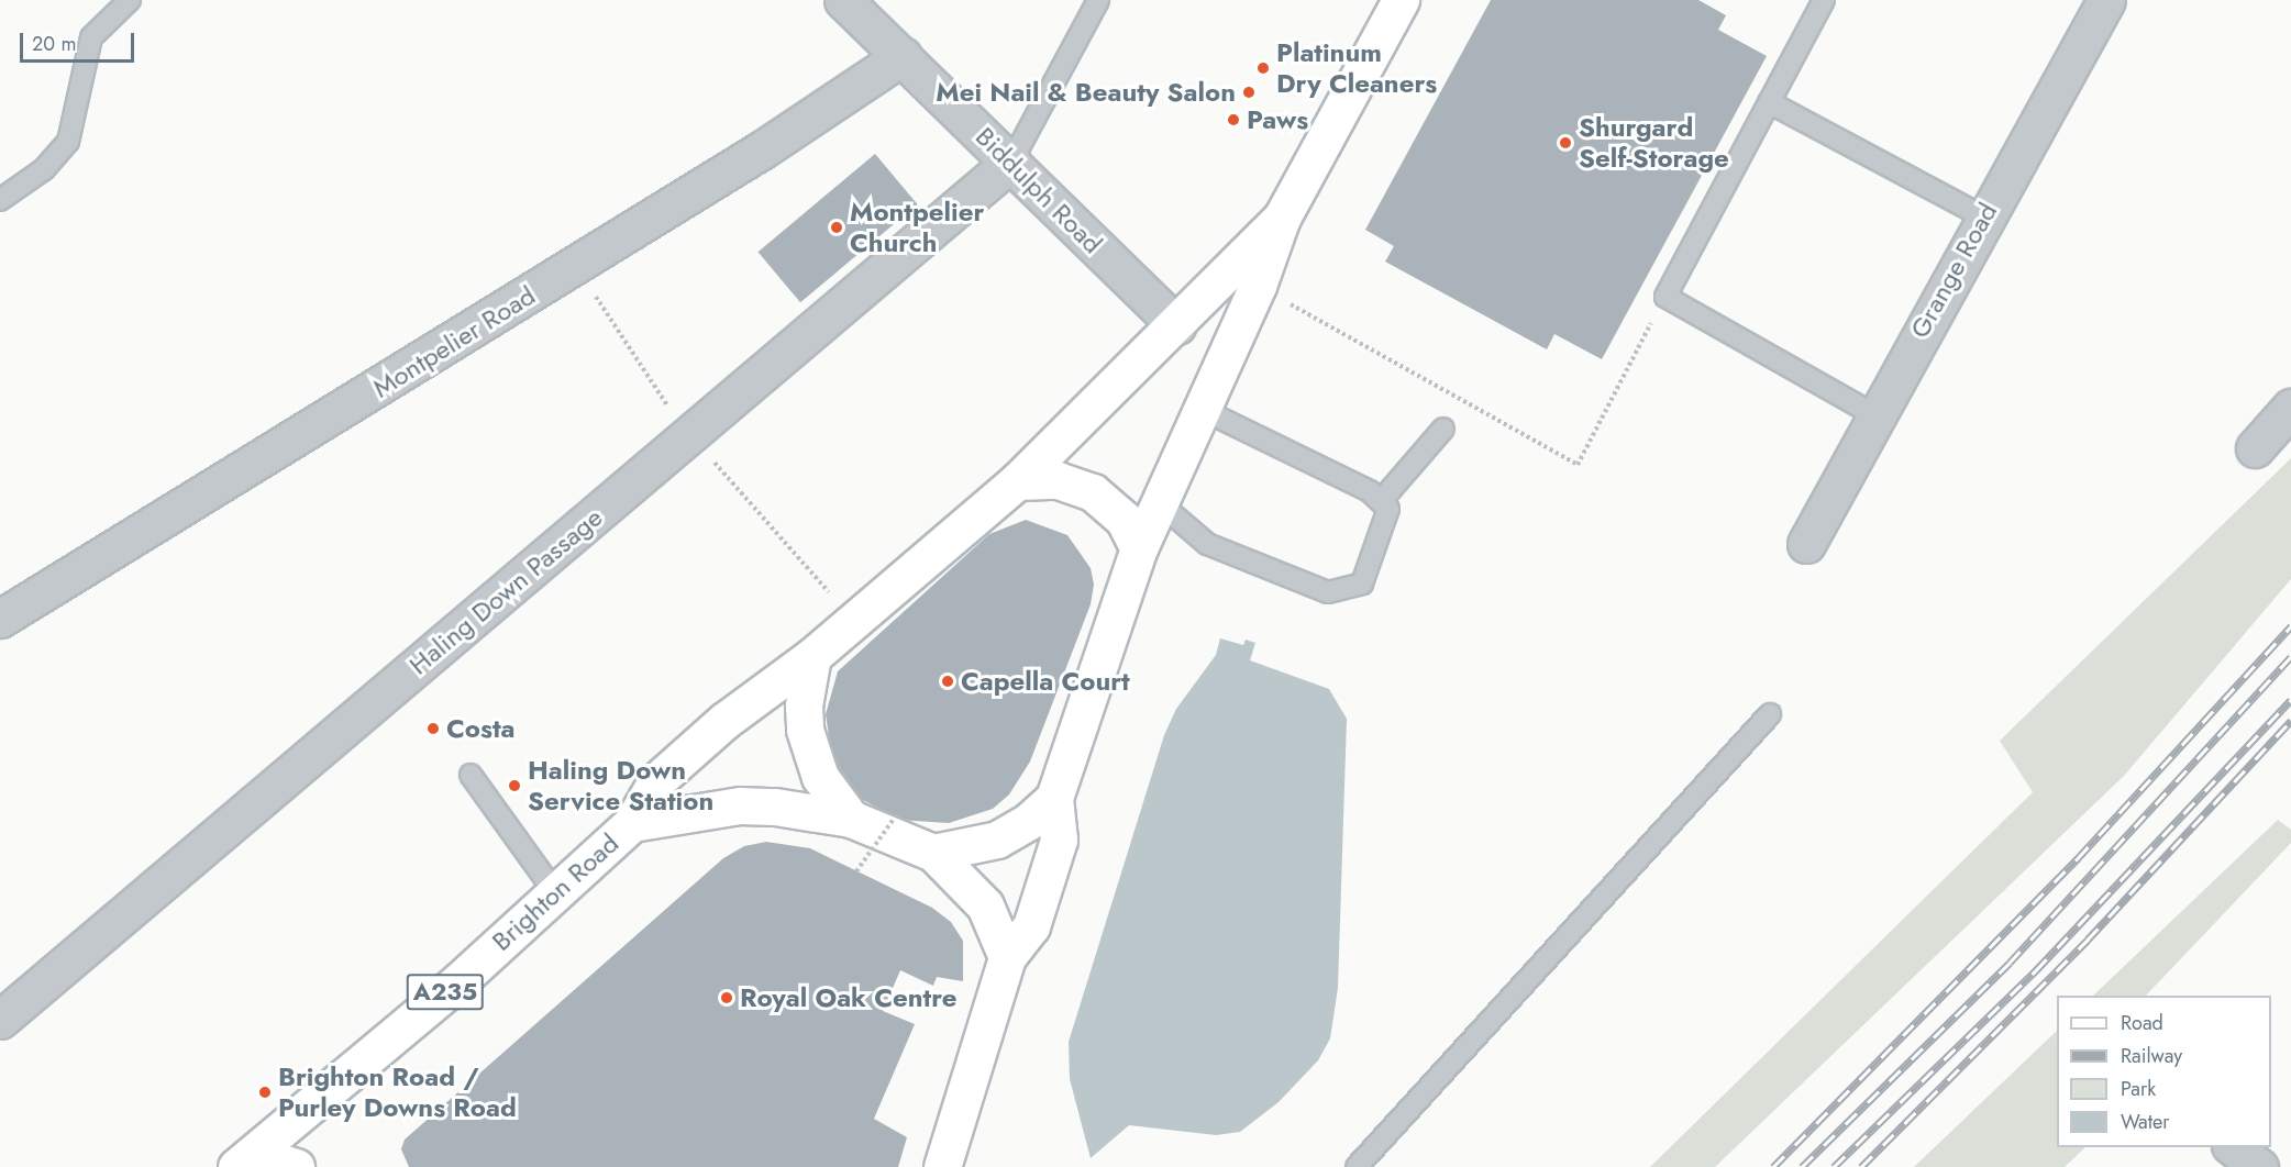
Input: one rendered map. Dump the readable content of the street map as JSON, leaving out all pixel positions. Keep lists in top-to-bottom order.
{
  "streets": {
    "main road": ["Brighton Road", "A235"],
    "street": [
      "Biddulph Road",
      "Grange Road",
      "Montpelier Road",
      "Haling Down Passage"
    ]
  },
  "crossings": [
    ["Biddulph Road", "Montpelier Road"],
    ["Biddulph Road", "Haling Down Passage"]
  ],
  "places": [
    "Platinum Dry Cleaners",
    "Mei Nail & Beauty Salon",
    "Paws",
    "Shurgard Self-Storage",
    "Montpelier Church",
    "Capella Court",
    "Costa",
    "Haling Down Service Station",
    "Royal Oak Centre",
    "Brighton Road / Purley Downs Road"
  ],
  "legend": [
    "Road",
    "Railway",
    "Park",
    "Water"
  ],
  "scale_bar": "20 m"
}
